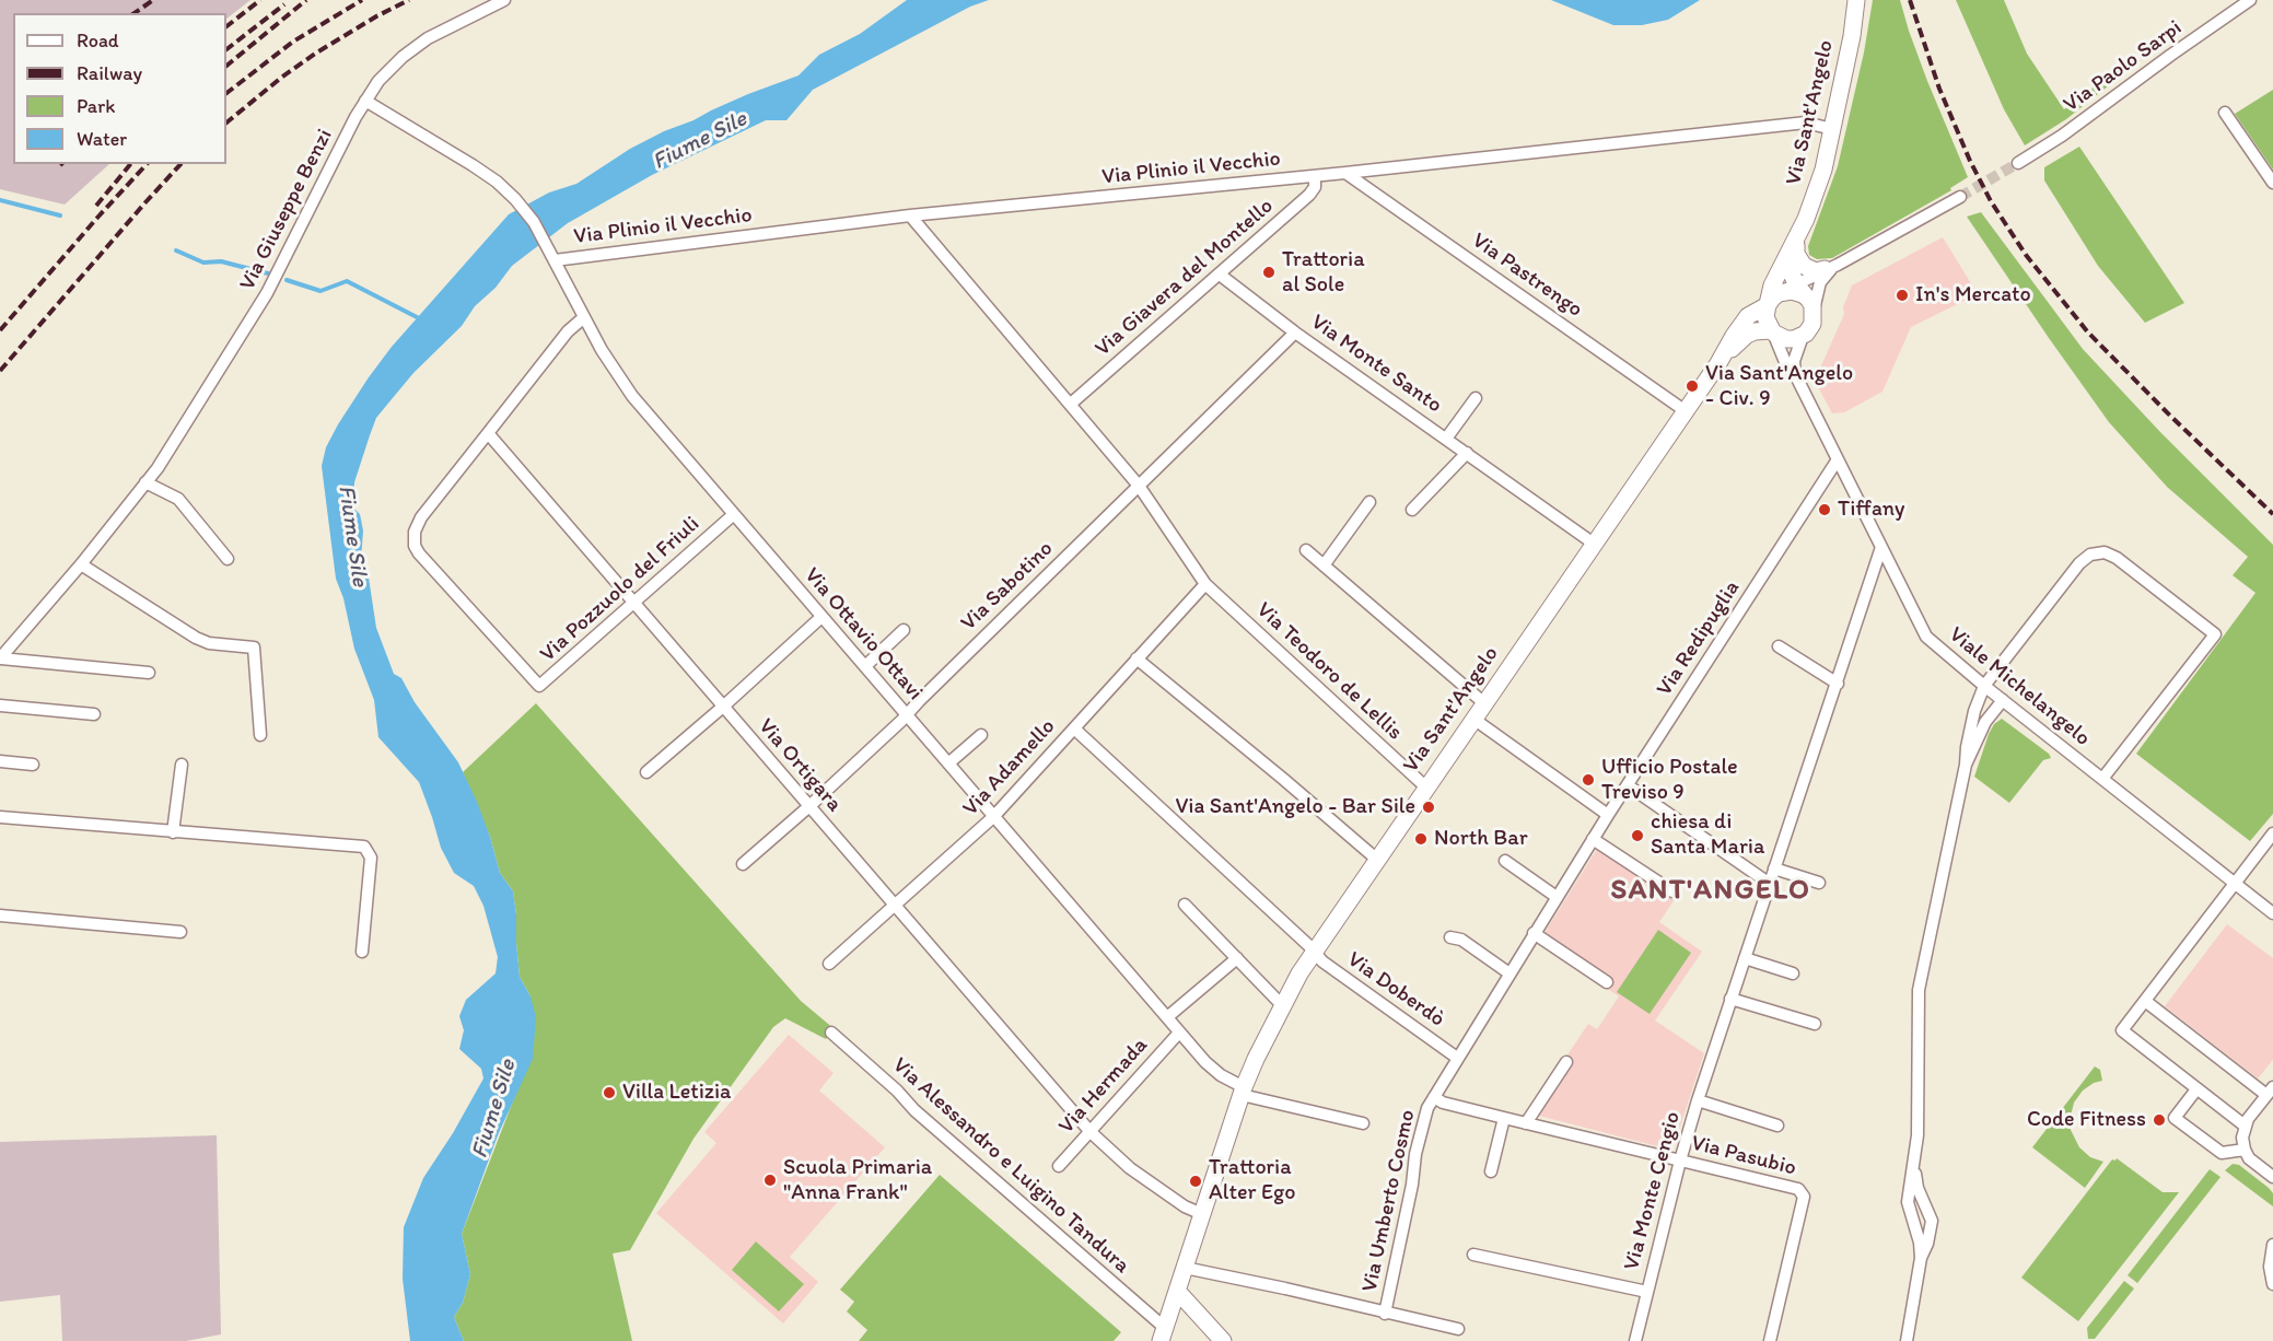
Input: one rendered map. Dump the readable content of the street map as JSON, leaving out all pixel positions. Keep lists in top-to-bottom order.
{
  "streets": {
    "street": [
      "Via Paolo Sarpi",
      "Via Sant'Angelo",
      "Via Plinio il Vecchio",
      "Via Giuseppe Benzi",
      "Via Pastrengo",
      "Via Giavera del Montello",
      "Via Monte Santo",
      "Via Sabotino",
      "Via Pozzuolo del Friuli",
      "Via Ottavio Ottavi",
      "Via Redipuglia",
      "Via Teodoro de Lellis",
      "Viale Michelangelo",
      "Via Ortigara",
      "Via Adamello",
      "Via Doberdò",
      "Via Hermada",
      "Via Pasubio",
      "Via Alessandro e Luigino Tandura",
      "Via Monte Cengio",
      "Via Umberto Cosmo"
    ]
  },
  "crossings": [
    ["Via Sant'Angelo", "Via Plinio il Vecchio"],
    ["Via Sant'Angelo", "Via Pastrengo"],
    ["Via Sant'Angelo", "Via Monte Santo"],
    ["Via Sant'Angelo", "Via Ottavio Ottavi"],
    ["Via Sant'Angelo", "Via Teodoro de Lellis"],
    ["Via Sant'Angelo", "Viale Michelangelo"],
    ["Via Sant'Angelo", "Via Ortigara"],
    ["Via Sant'Angelo", "Via Doberdò"],
    ["Via Sant'Angelo", "Via Alessandro e Luigino Tandura"],
    ["Via Sant'Angelo", "Via Umberto Cosmo"],
    ["Via Plinio il Vecchio", "Via Pastrengo"],
    ["Via Plinio il Vecchio", "Via Giavera del Montello"],
    ["Via Plinio il Vecchio", "Via Ottavio Ottavi"],
    ["Via Giuseppe Benzi", "Via Ottavio Ottavi"],
    ["Via Giavera del Montello", "Via Monte Santo"],
    ["Via Monte Santo", "Via Sabotino"],
    ["Via Sabotino", "Via Ottavio Ottavi"],
    ["Via Sabotino", "Via Ortigara"],
    ["Via Pozzuolo del Friuli", "Via Ottavio Ottavi"],
    ["Via Pozzuolo del Friuli", "Via Ortigara"],
    ["Via Ottavio Ottavi", "Via Adamello"],
    ["Via Ottavio Ottavi", "Via Hermada"],
    ["Via Redipuglia", "Viale Michelangelo"],
    ["Via Redipuglia", "Via Doberdò"],
    ["Via Redipuglia", "Via Pasubio"],
    ["Via Redipuglia", "Via Umberto Cosmo"],
    ["Via Teodoro de Lellis", "Via Adamello"],
    ["Viale Michelangelo", "Via Monte Cengio"],
    ["Via Ortigara", "Via Adamello"],
    ["Via Ortigara", "Via Hermada"],
    ["Via Adamello", "Via Doberdò"],
    ["Via Pasubio", "Via Monte Cengio"],
    ["Via Pasubio", "Via Umberto Cosmo"]
  ],
  "districts": ["SANT'ANGELO"],
  "water": ["Fiume Sile"],
  "places": [
    "Trattoria al Sole",
    "In's Mercato",
    "Via Sant'Angelo - Civ. 9",
    "Tiffany",
    "Ufficio Postale Treviso 9",
    "Via Sant'Angelo - Bar Sile",
    "chiesa di Santa Maria",
    "North Bar",
    "Villa Letizia",
    "Code Fitness",
    "Scuola Primaria \"Anna Frank\"",
    "Trattoria Alter Ego"
  ],
  "legend": [
    "Road",
    "Railway",
    "Park",
    "Water"
  ]
}
